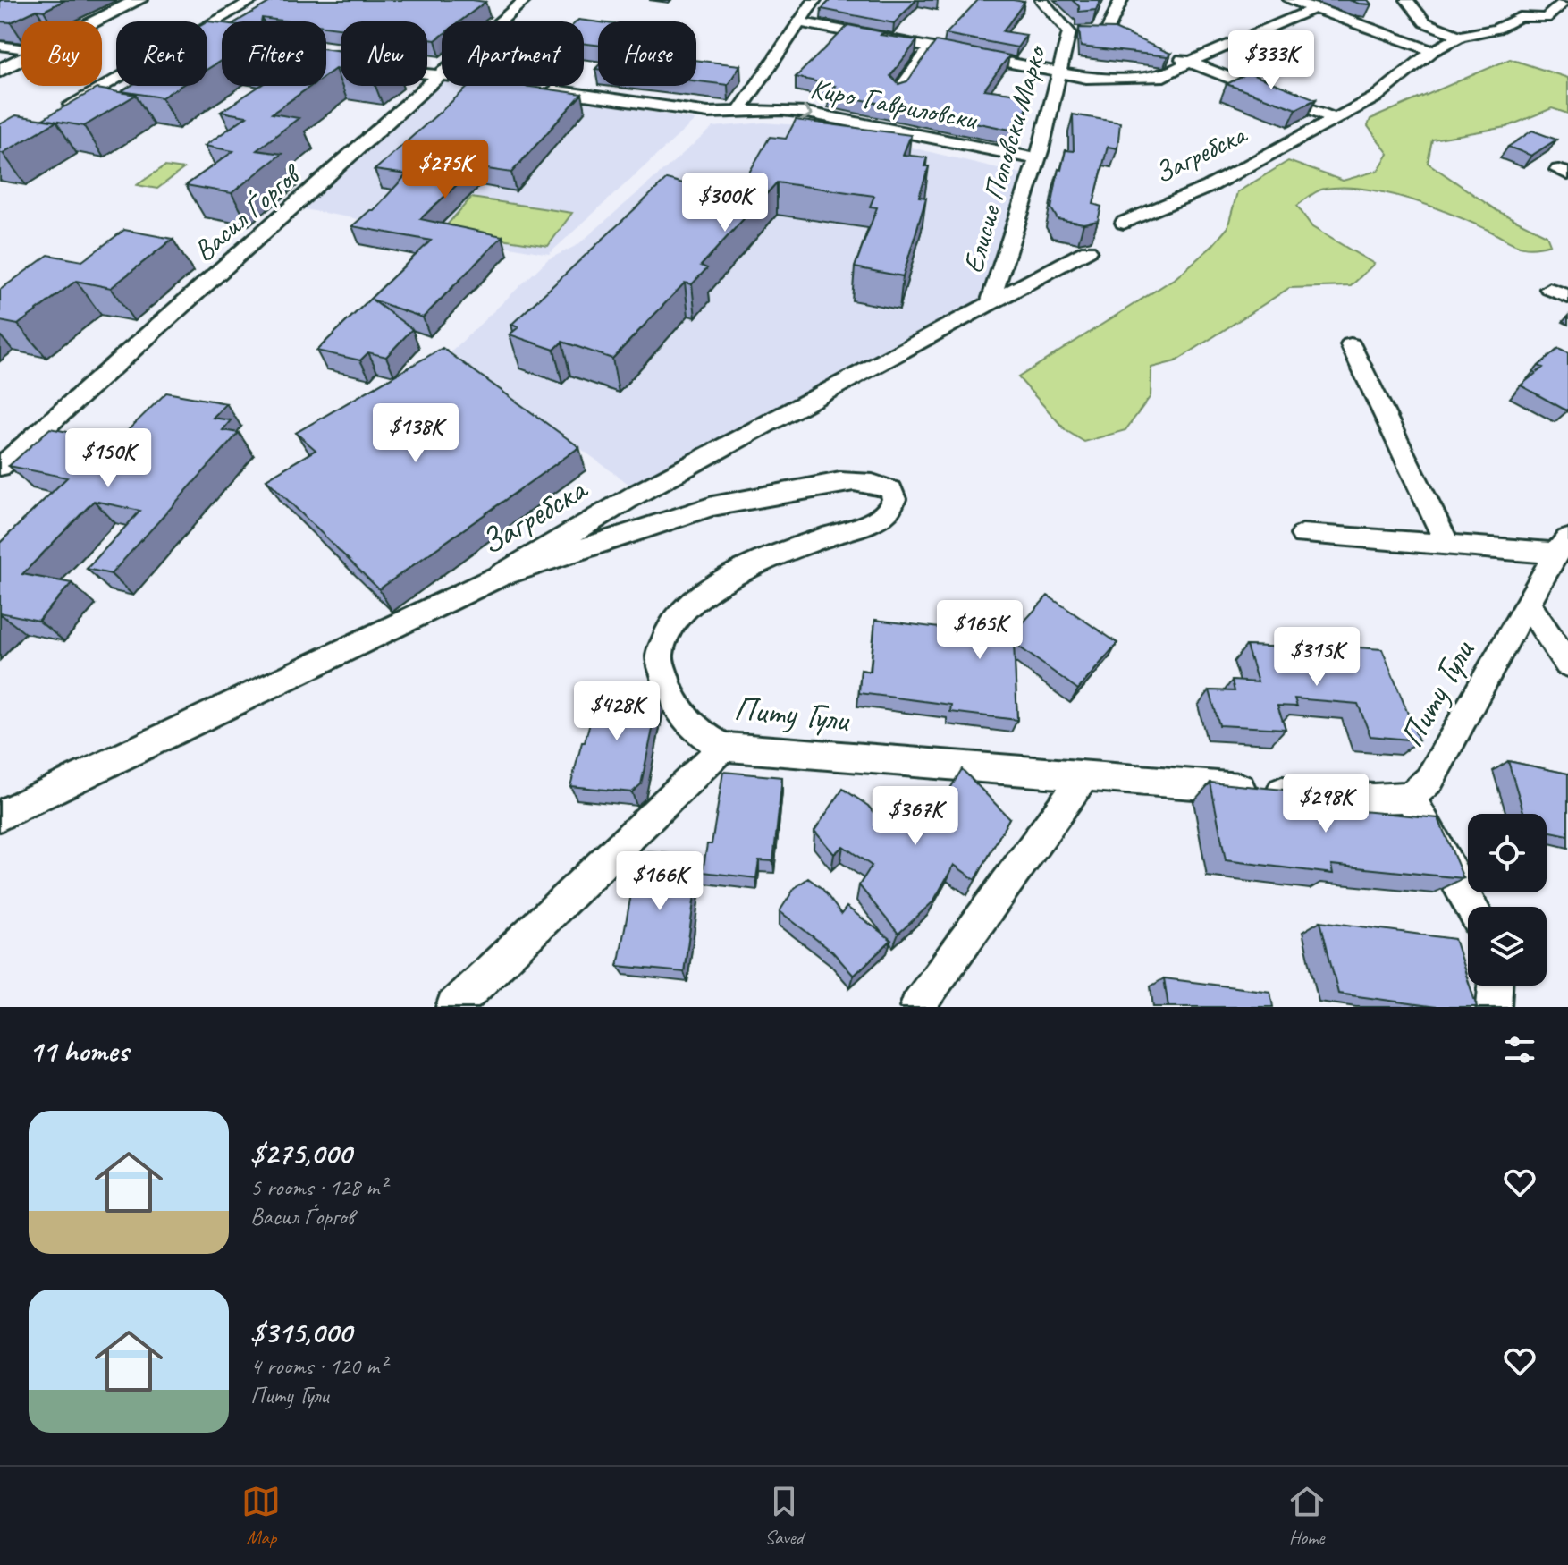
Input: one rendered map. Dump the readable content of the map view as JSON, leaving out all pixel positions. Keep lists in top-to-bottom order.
{
  "streets": {
    "street": [
      "Киро Гавриловски",
      "Загребска",
      "Елисие Поповски Марко",
      "Васил Ѓоргов",
      "Питу Гули"
    ]
  },
  "crossings": [
    ["Киро Гавриловски", "Елисие Поповски Марко"],
    ["Загребска", "Елисие Поповски Марко"],
    ["Загребска", "Питу Гули"]
  ],
  "page": {
    "chip": [
      "Buy",
      "Rent",
      "Filters",
      "New",
      "Apartment",
      "House"
    ],
    "price": [
      "$333K",
      "$275K",
      "$300K",
      "$138K",
      "$150K",
      "$165K",
      "$315K",
      "$428K",
      "$298K",
      "$367K",
      "$166K"
    ],
    "heading": "11 homes",
    "list": [
      {
        "name": "$275,000",
        "note": "5 rooms · 128 m² · Васил Ѓоргов"
      },
      {
        "name": "$315,000",
        "note": "4 rooms · 120 m² · Питу Гули"
      }
    ],
    "tabs": ["Map", "Saved", "Home"]
  }
}
